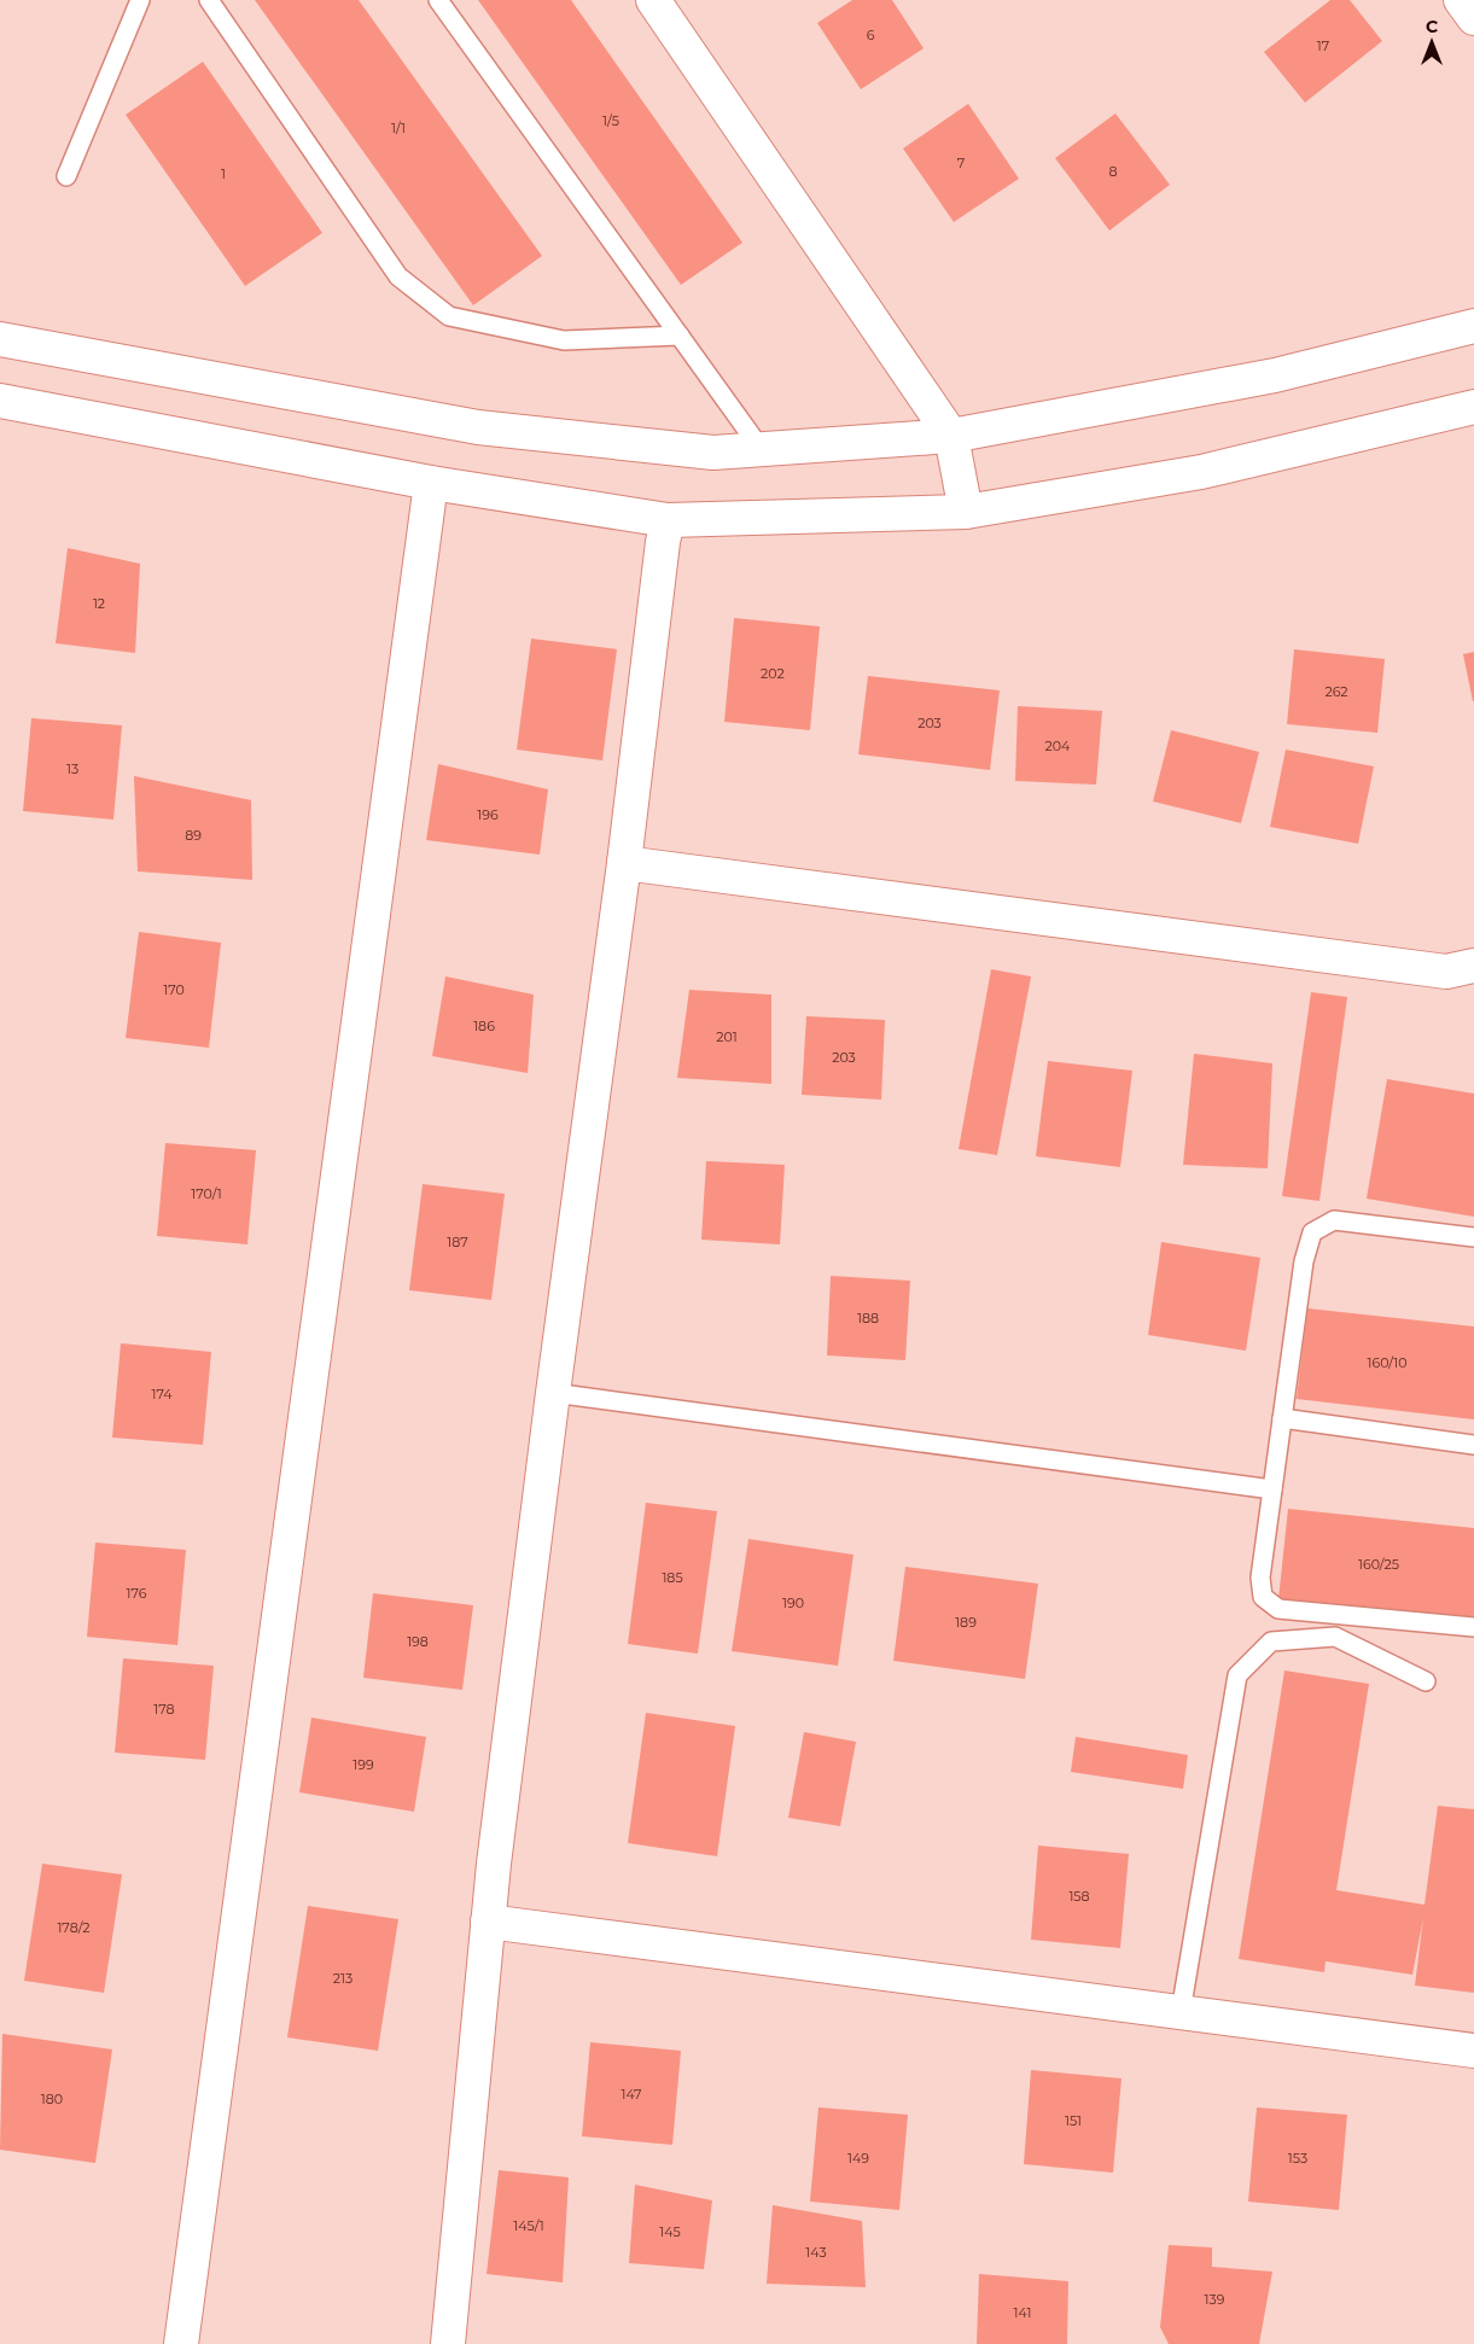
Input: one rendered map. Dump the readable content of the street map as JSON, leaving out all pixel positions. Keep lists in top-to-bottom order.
{
  "house_numbers": [
    "6",
    "17",
    "1/5",
    "1/1",
    "7",
    "8",
    "1",
    "12",
    "202",
    "262",
    "203",
    "204",
    "13",
    "196",
    "89",
    "170",
    "186",
    "201",
    "203",
    "170/1",
    "187",
    "188",
    "160/10",
    "174",
    "160/25",
    "185",
    "176",
    "190",
    "189",
    "198",
    "178",
    "199",
    "158",
    "178/2",
    "213",
    "147",
    "180",
    "151",
    "149",
    "153",
    "145/1",
    "145",
    "143",
    "139",
    "141"
  ],
  "north": "top"
}
